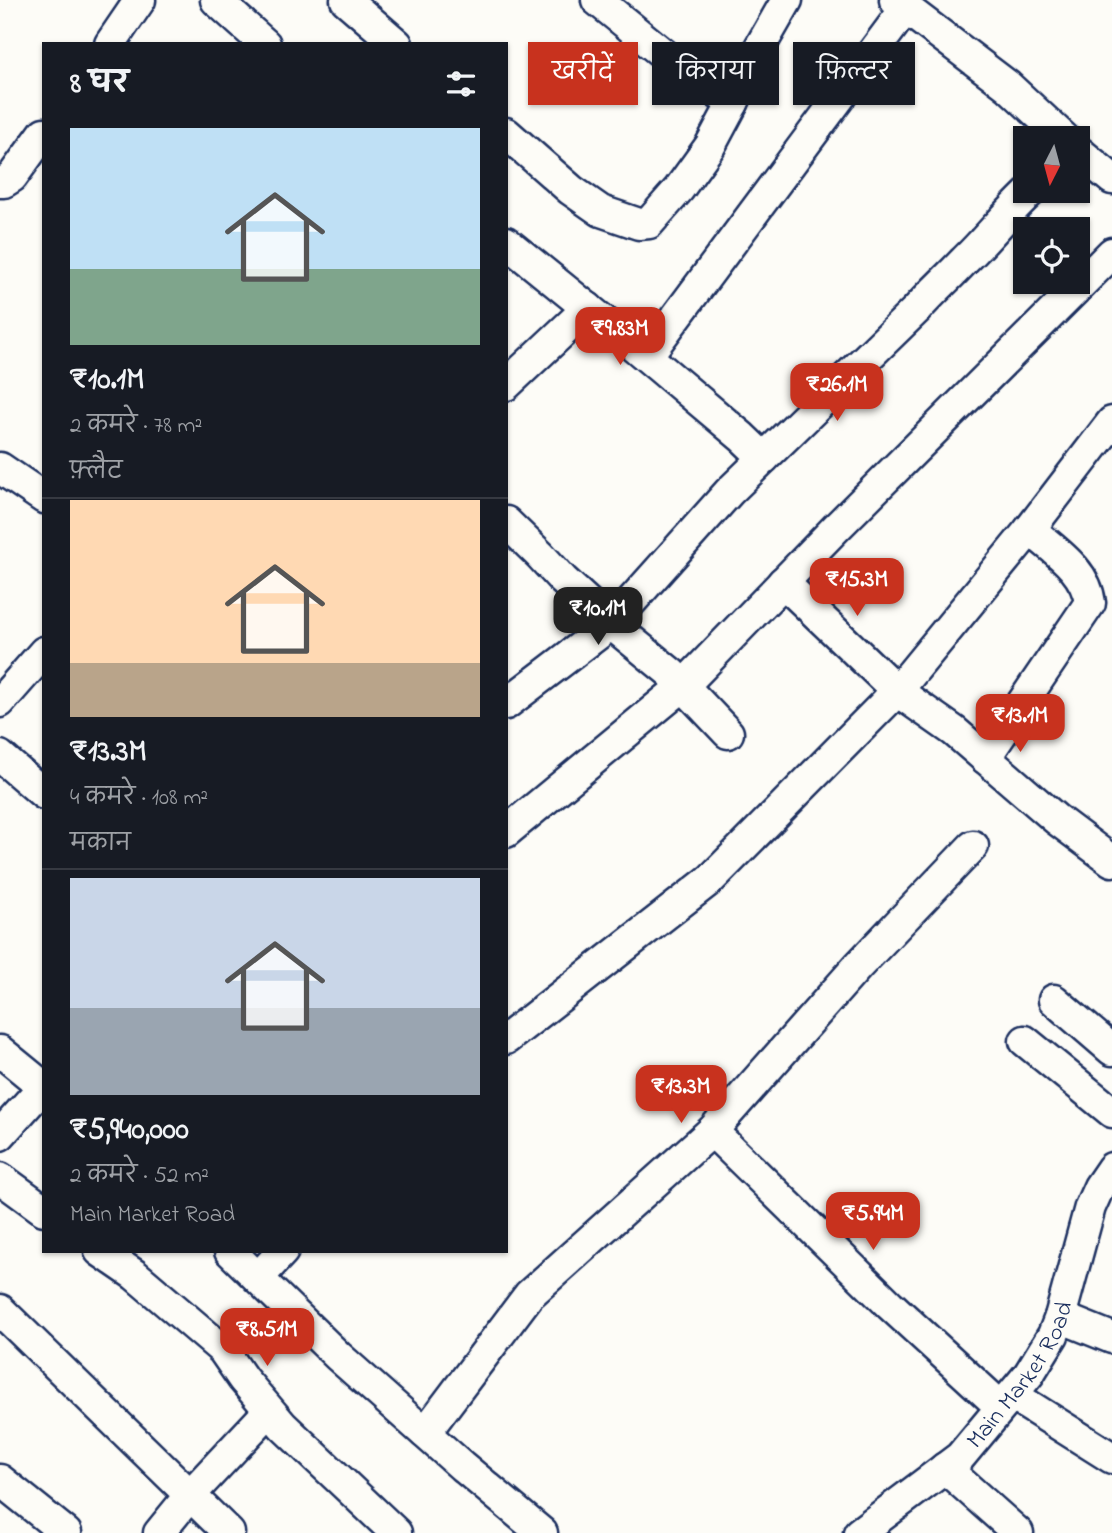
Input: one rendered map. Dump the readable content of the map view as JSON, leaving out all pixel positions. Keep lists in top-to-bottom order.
{
  "streets": {
    "street": ["Main Market Road"]
  },
  "north": "bottom",
  "page": {
    "chip": ["खरीदें", "किराया", "फ़िल्टर"],
    "heading": "8 घर",
    "list": [
      {
        "name": "₹10.1M",
        "note": "2 कमरे · 78 m² · फ़्लैट"
      },
      {
        "name": "₹13.3M",
        "note": "4 कमरे · 108 m² · मकान"
      },
      {
        "name": "₹5,940,000",
        "note": "2 कमरे · 52 m² · Main Market Road"
      }
    ],
    "price": [
      "₹9.83M",
      "₹26.1M",
      "₹15.3M",
      "₹10.1M",
      "₹13.1M",
      "₹13.3M",
      "₹5.94M",
      "₹8.51M"
    ]
  }
}
